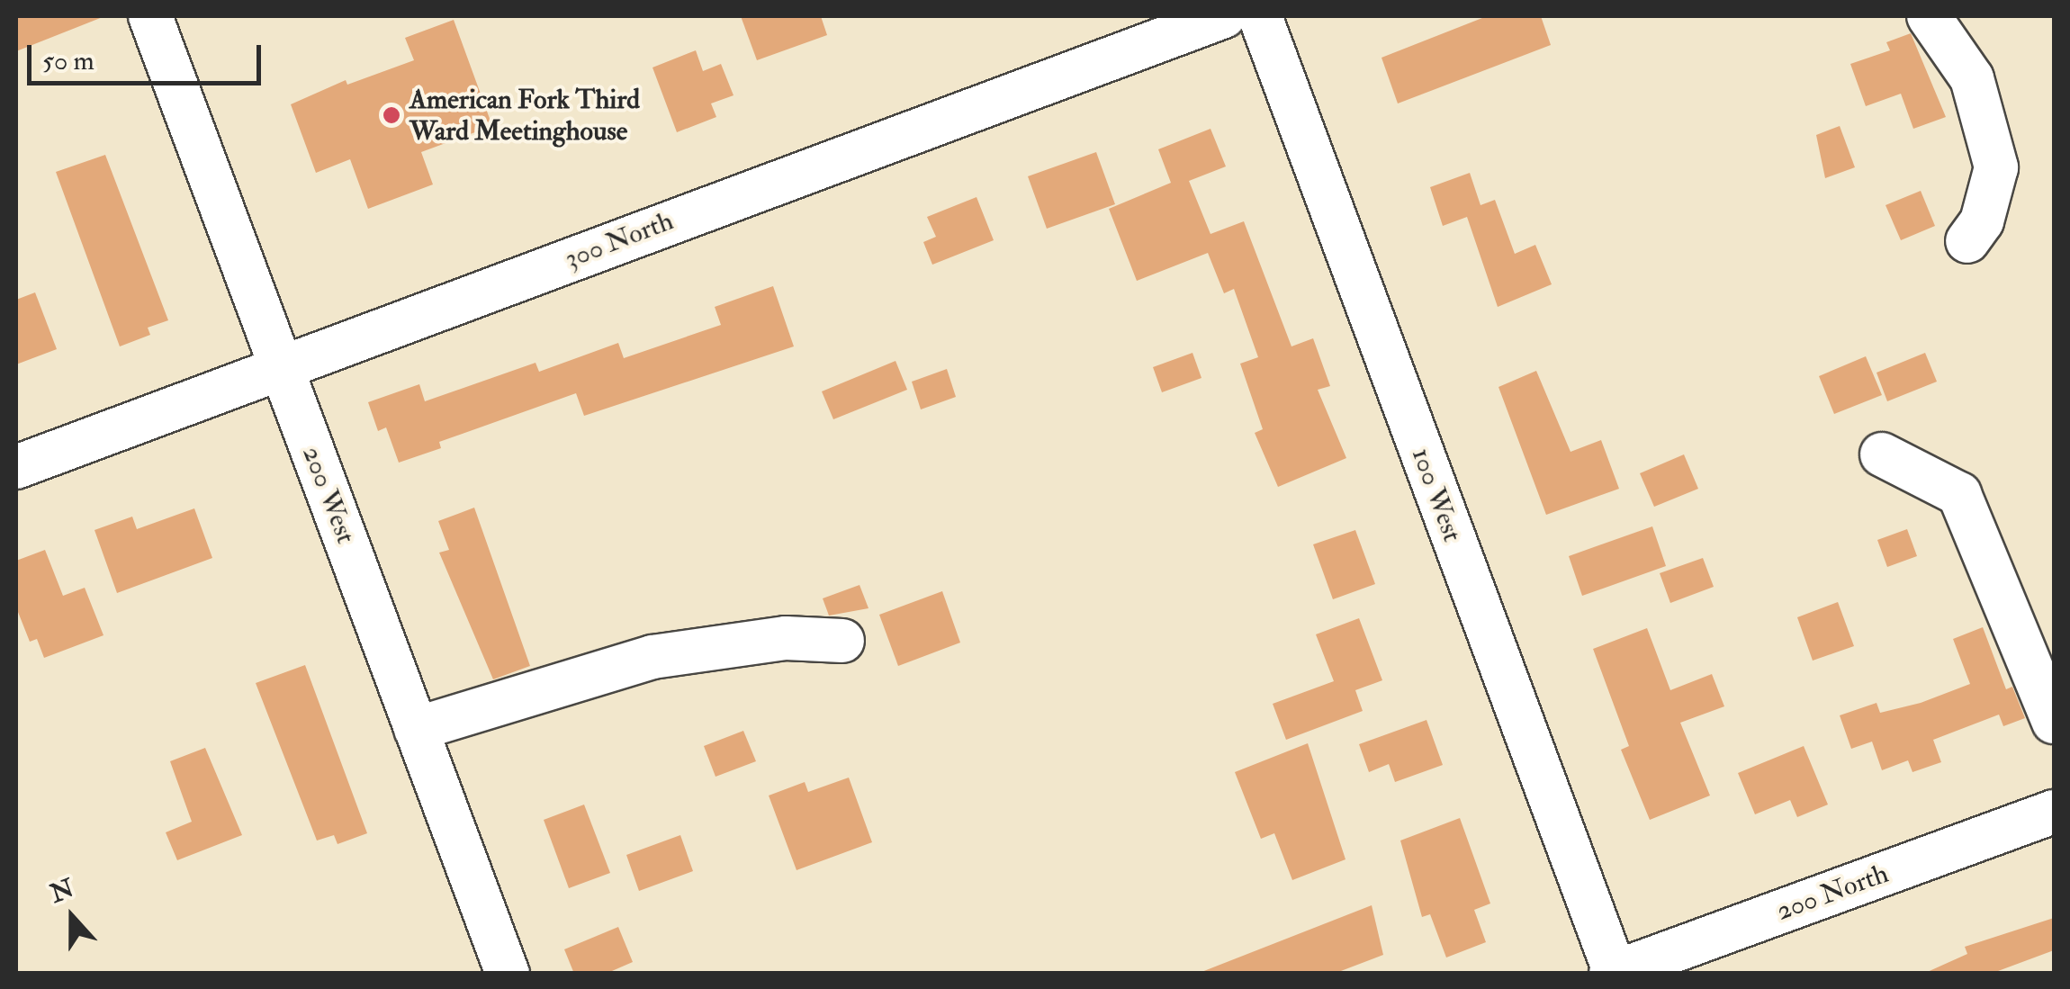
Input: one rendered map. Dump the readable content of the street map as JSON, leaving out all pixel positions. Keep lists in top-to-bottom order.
{
  "streets": {
    "street": [
      "300 North",
      "200 West",
      "100 West",
      "200 North"
    ]
  },
  "crossings": [
    ["300 North", "200 West"],
    ["100 West", "200 North"]
  ],
  "places": ["American Fork Third Ward Meetinghouse"],
  "scale_bar": "50 m",
  "north": "top"
}
